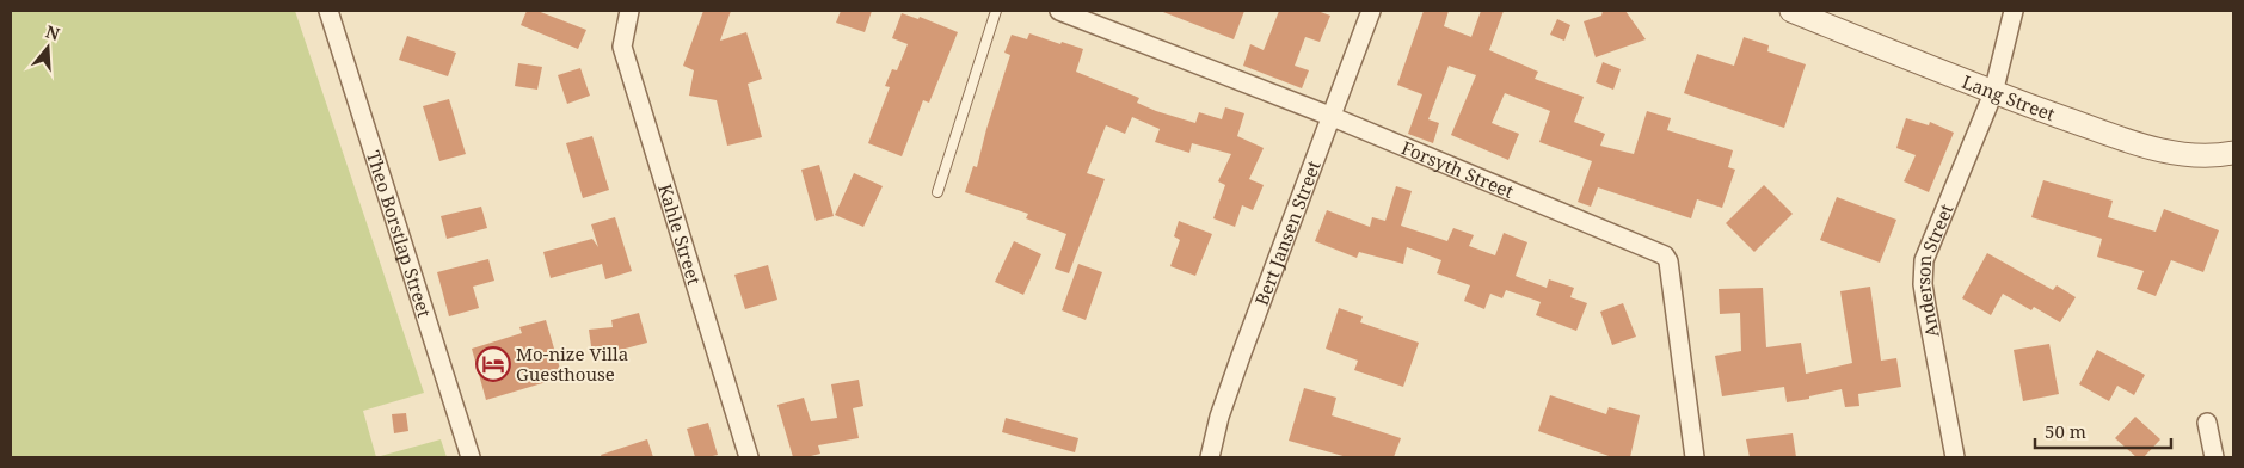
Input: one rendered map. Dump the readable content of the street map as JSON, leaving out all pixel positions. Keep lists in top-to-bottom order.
{
  "streets": {
    "street": [
      "Lang Street",
      "Forsyth Street",
      "Bert Jansen Street",
      "Theo Borstlap Street",
      "Kahle Street",
      "Anderson Street"
    ]
  },
  "crossings": [
    ["Lang Street", "Anderson Street"],
    ["Forsyth Street", "Bert Jansen Street"]
  ],
  "places": {
    "hotel": ["Mo-nize Villa Guesthouse"]
  },
  "scale_bar": "50 m",
  "north": "top"
}
